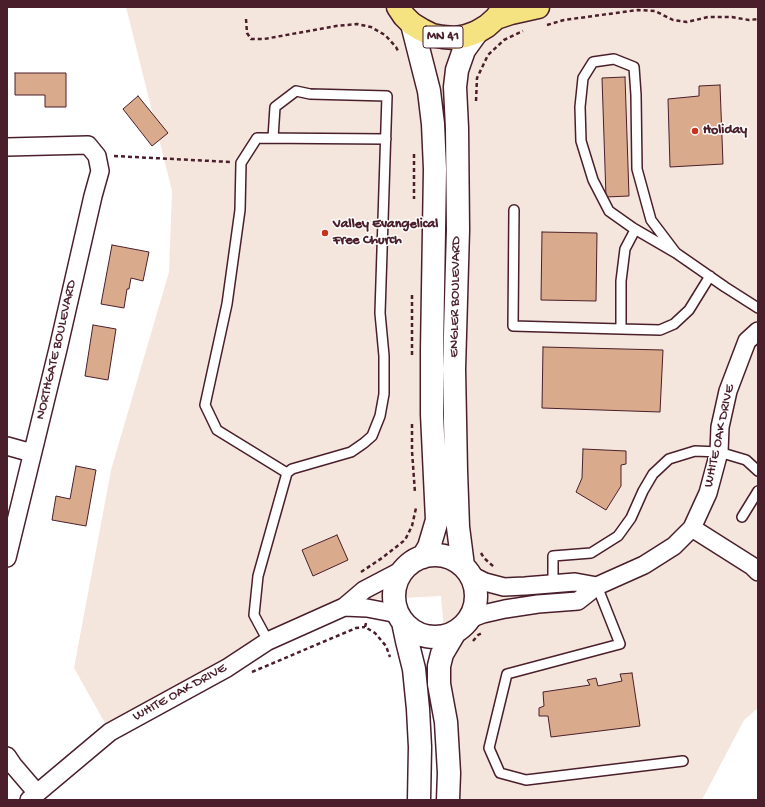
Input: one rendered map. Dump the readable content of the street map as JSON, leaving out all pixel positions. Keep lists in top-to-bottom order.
{
  "streets": {
    "main road": ["MN 41", "ENGLER BOULEVARD"],
    "street": ["NORTHGATE BOULEVARD", "WHITE OAK DRIVE"]
  },
  "crossings": [
    ["MN 41", "ENGLER BOULEVARD"],
    ["ENGLER BOULEVARD", "WHITE OAK DRIVE"]
  ],
  "places": ["Holiday", "Valley Evangelical Free Church"]
}
